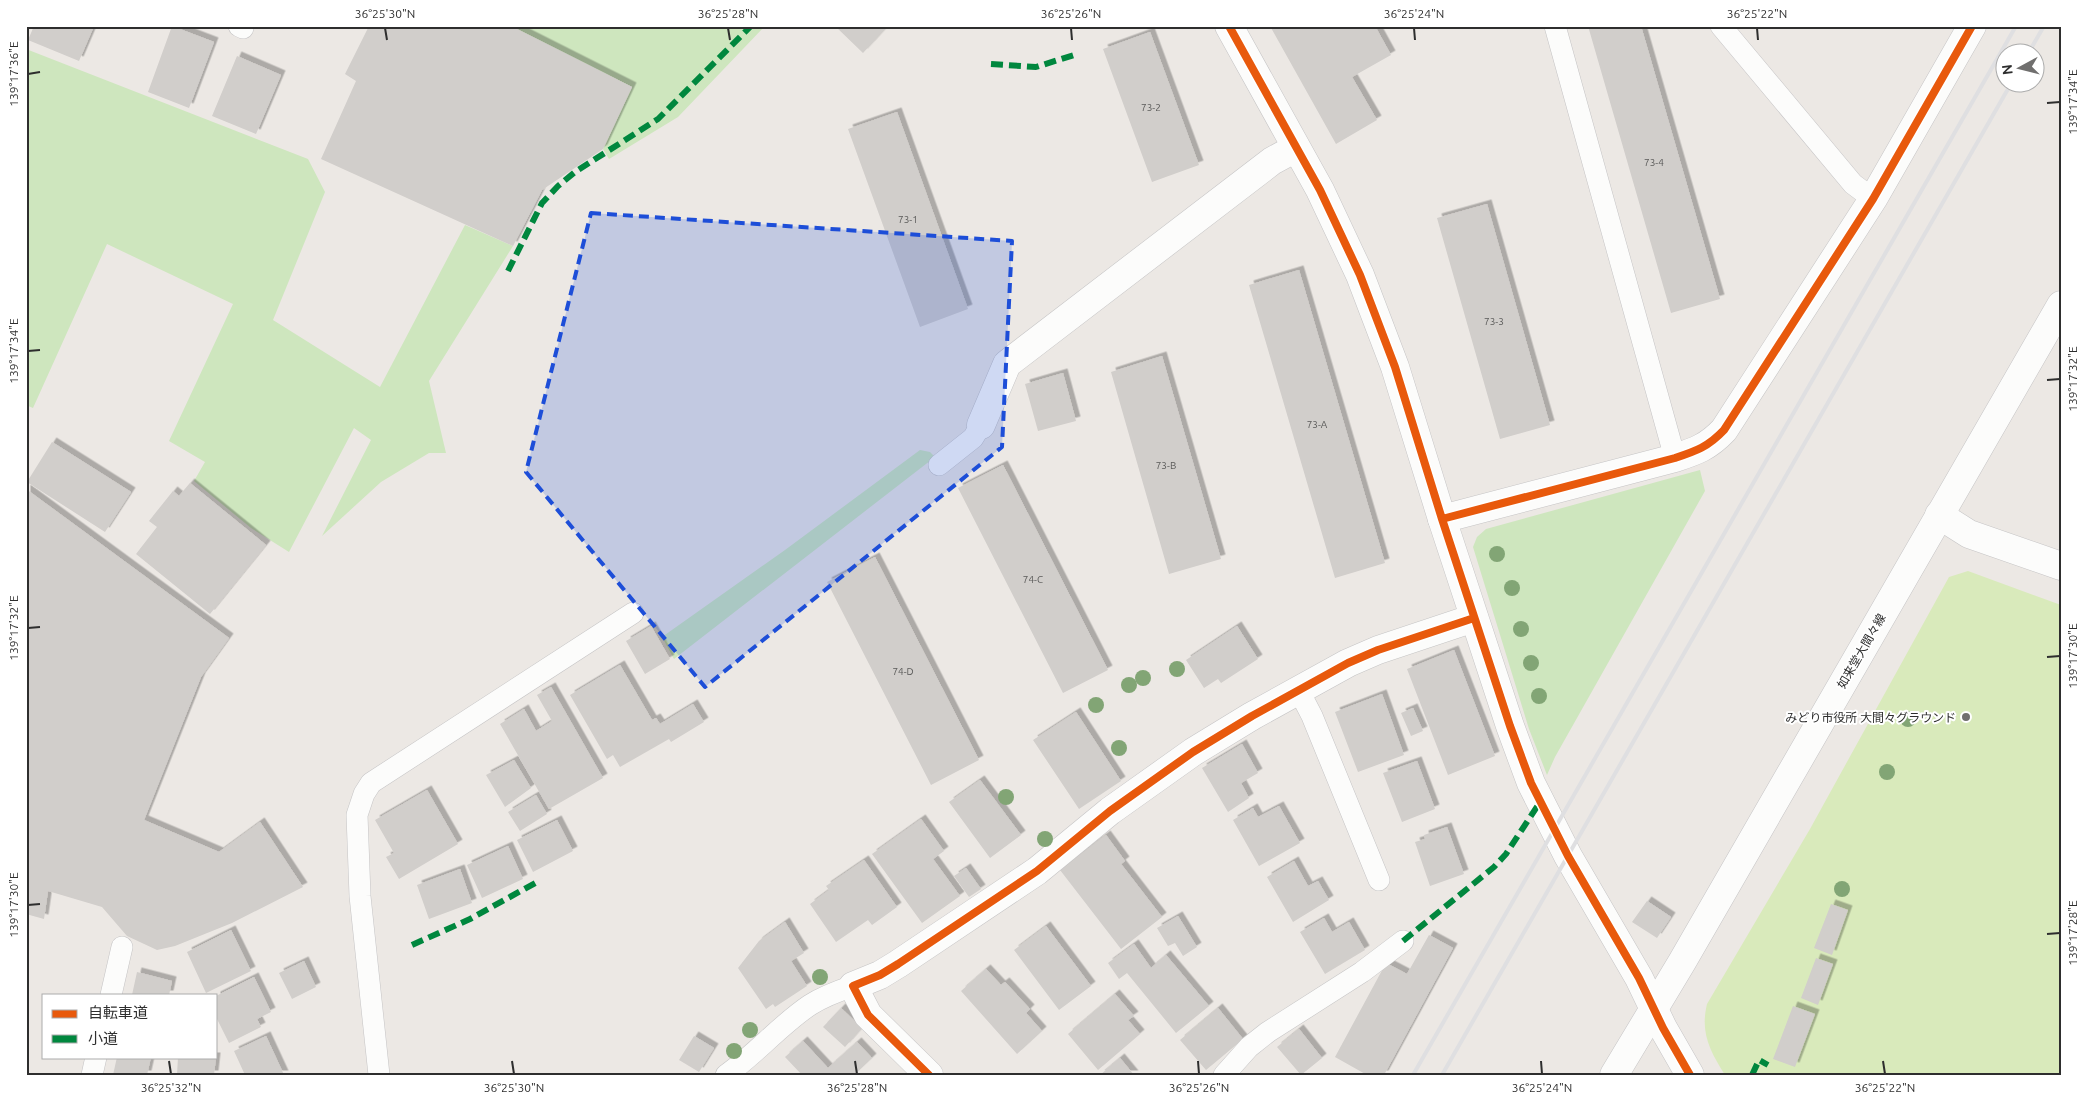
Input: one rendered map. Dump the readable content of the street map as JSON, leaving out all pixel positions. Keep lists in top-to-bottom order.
{
  "streets": {
    "street": ["如来堂大間々線"]
  },
  "places": ["みどり市役所 大間々グラウンド"],
  "house_numbers": [
    "73-2",
    "73-4",
    "73-1",
    "73-3",
    "73-A",
    "73-B",
    "74-C",
    "74-D"
  ],
  "legend": ["自転車道", "小道"],
  "north": "left",
  "coordinates": [
    "36°25'30\"N",
    "36°25'28\"N",
    "36°25'26\"N",
    "36°25'24\"N",
    "36°25'22\"N",
    "139°17'36\"E",
    "139°17'34\"E",
    "139°17'32\"E",
    "139°17'30\"E",
    "139°17'28\"E",
    "36°25'32\"N"
  ]
}
